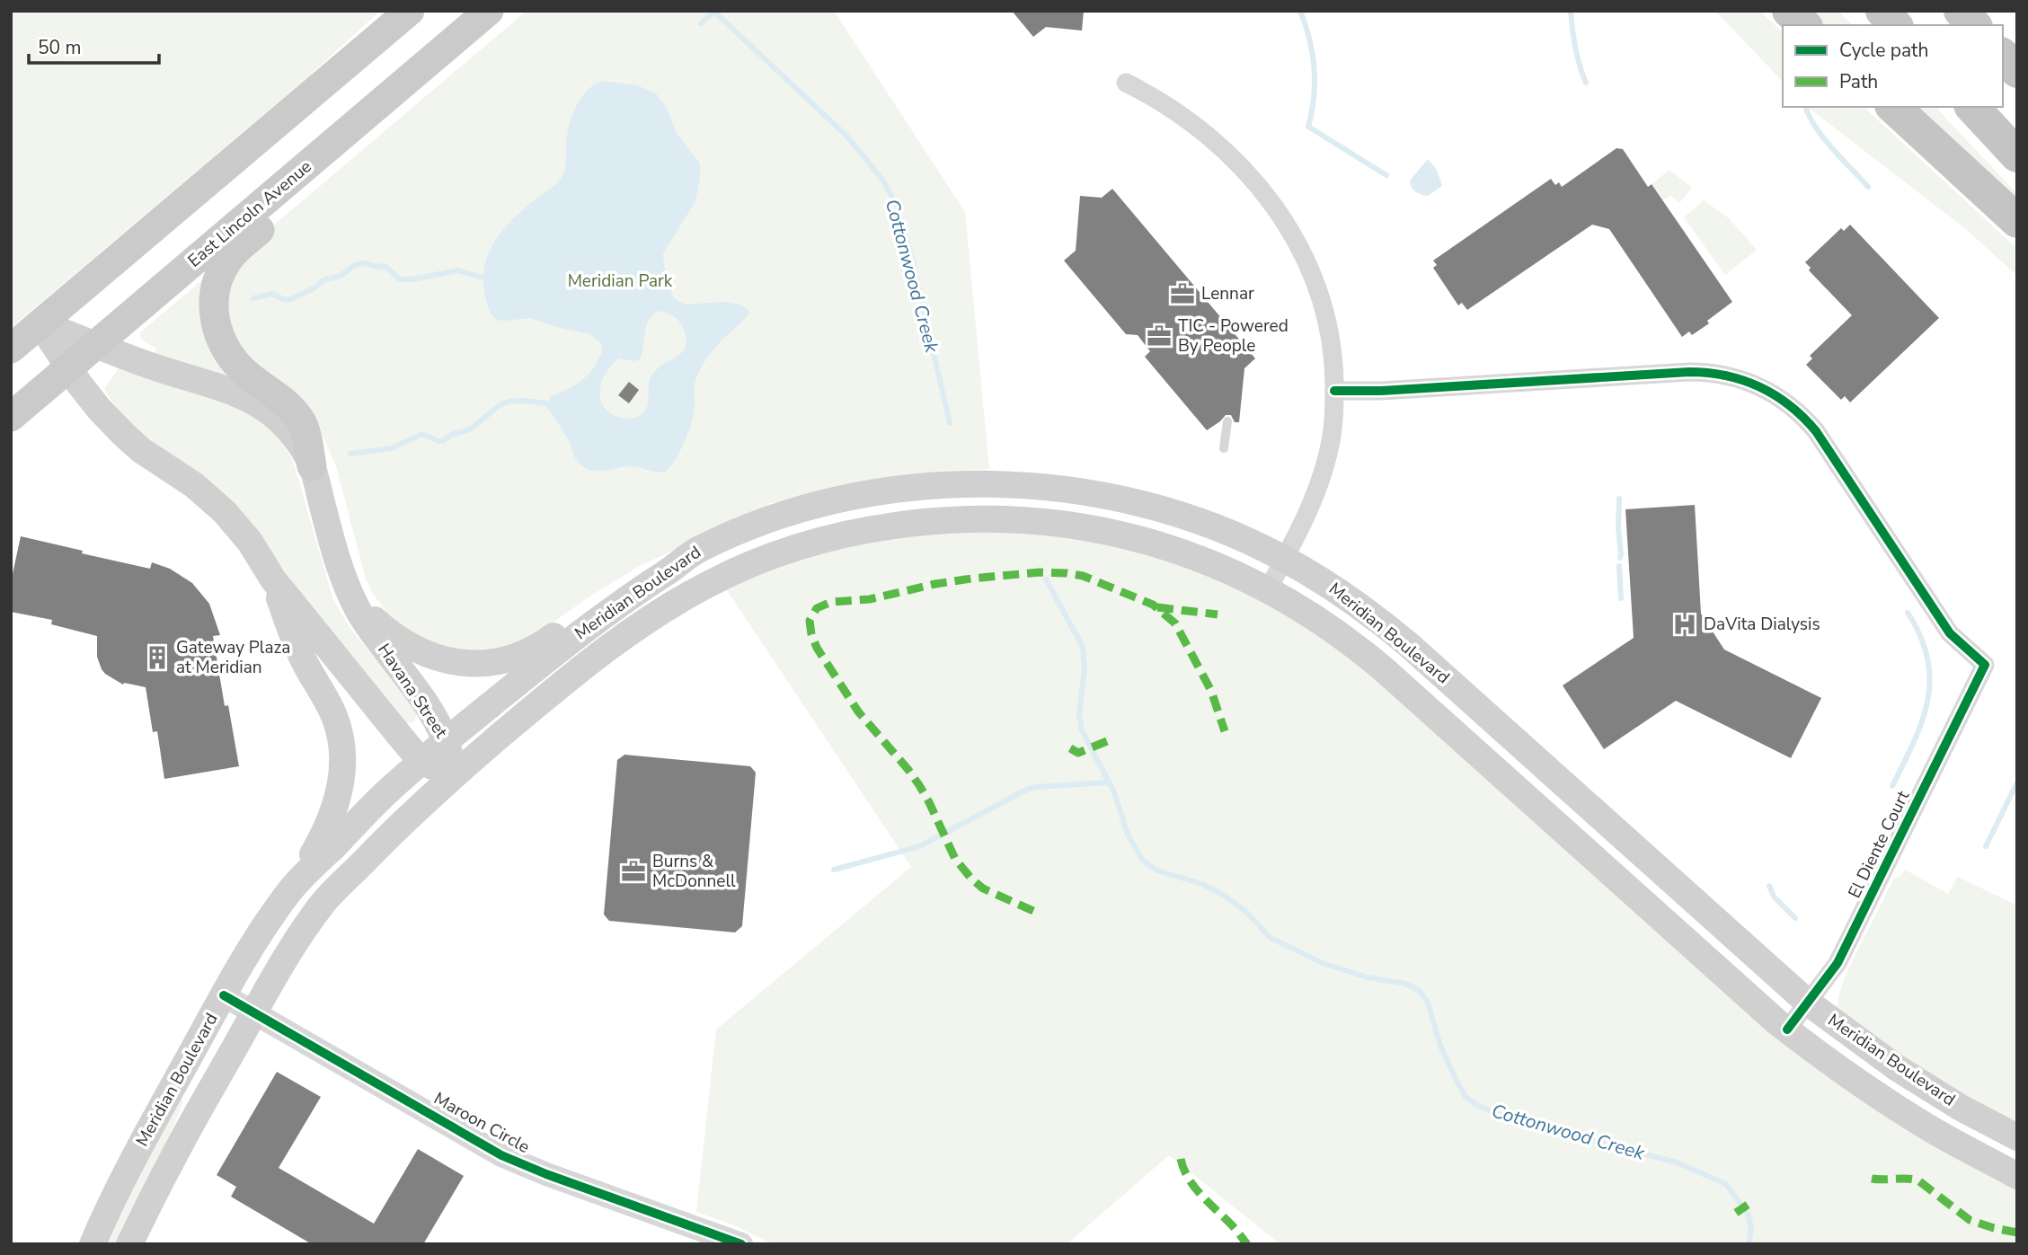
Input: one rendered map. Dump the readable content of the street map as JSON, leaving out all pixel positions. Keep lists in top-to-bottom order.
{
  "streets": {
    "main road": ["East Lincoln Avenue", "Meridian Boulevard", "Havana Street"],
    "street": ["El Diente Court", "Maroon Circle"]
  },
  "crossings": [
    ["East Lincoln Avenue", "Havana Street"],
    ["Meridian Boulevard", "Havana Street"],
    ["Meridian Boulevard", "El Diente Court"],
    ["Meridian Boulevard", "Maroon Circle"]
  ],
  "water": ["Cottonwood Creek"],
  "parks": ["Meridian Park"],
  "places": {
    "office": ["Lennar", "TIC - Powered By People", "Burns & McDonnell"],
    "hospital": ["DaVita Dialysis"],
    "building": ["Gateway Plaza at Meridian"]
  },
  "legend": ["Cycle path", "Path"],
  "scale_bar": "50 m"
}
